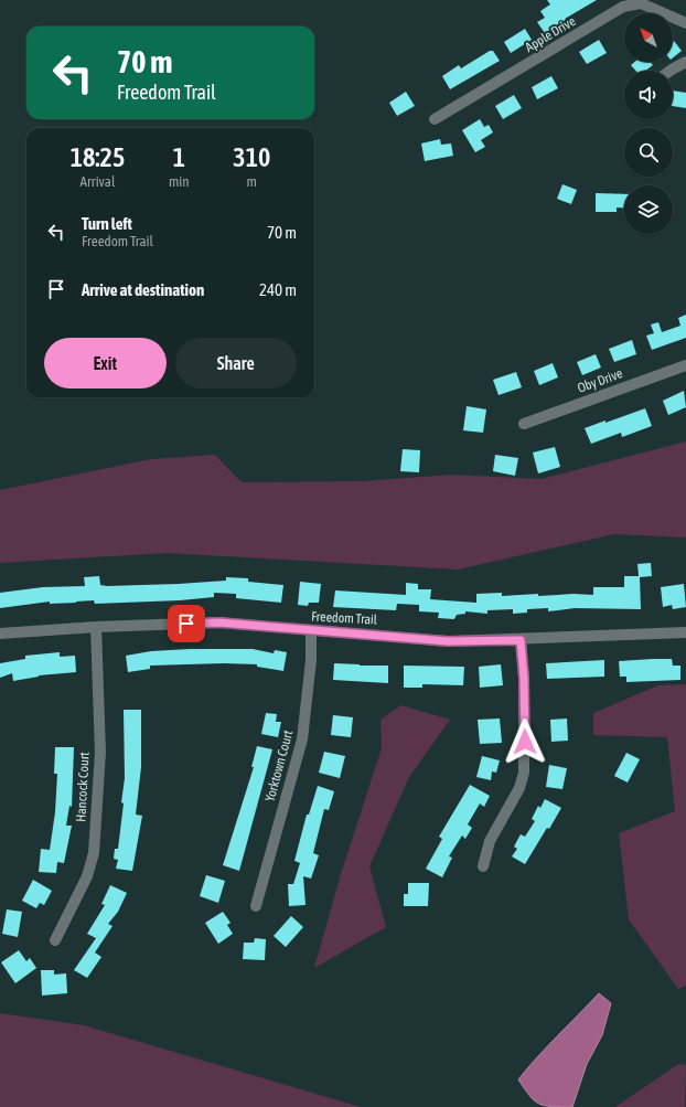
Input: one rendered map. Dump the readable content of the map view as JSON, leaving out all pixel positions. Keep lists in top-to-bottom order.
{
  "streets": {
    "street": [
      "Apple Drive",
      "Oby Drive",
      "Freedom Trail",
      "Yorktown Court",
      "Hancock Court"
    ]
  },
  "crossings": [
    ["Freedom Trail", "Yorktown Court"],
    ["Freedom Trail", "Hancock Court"]
  ],
  "north": "top left",
  "page": {
    "turn": ["70 m", "Freedom Trail"],
    "eta": [
      "18:25",
      "Arrival",
      "1",
      "min",
      "310",
      "m"
    ],
    "list": [
      {
        "name": "Turn left",
        "note": "Freedom Trail",
        "value": "70 m"
      },
      {
        "name": "Arrive at destination",
        "value": "240 m"
      }
    ],
    "buttons": ["Exit", "Share"]
  }
}
